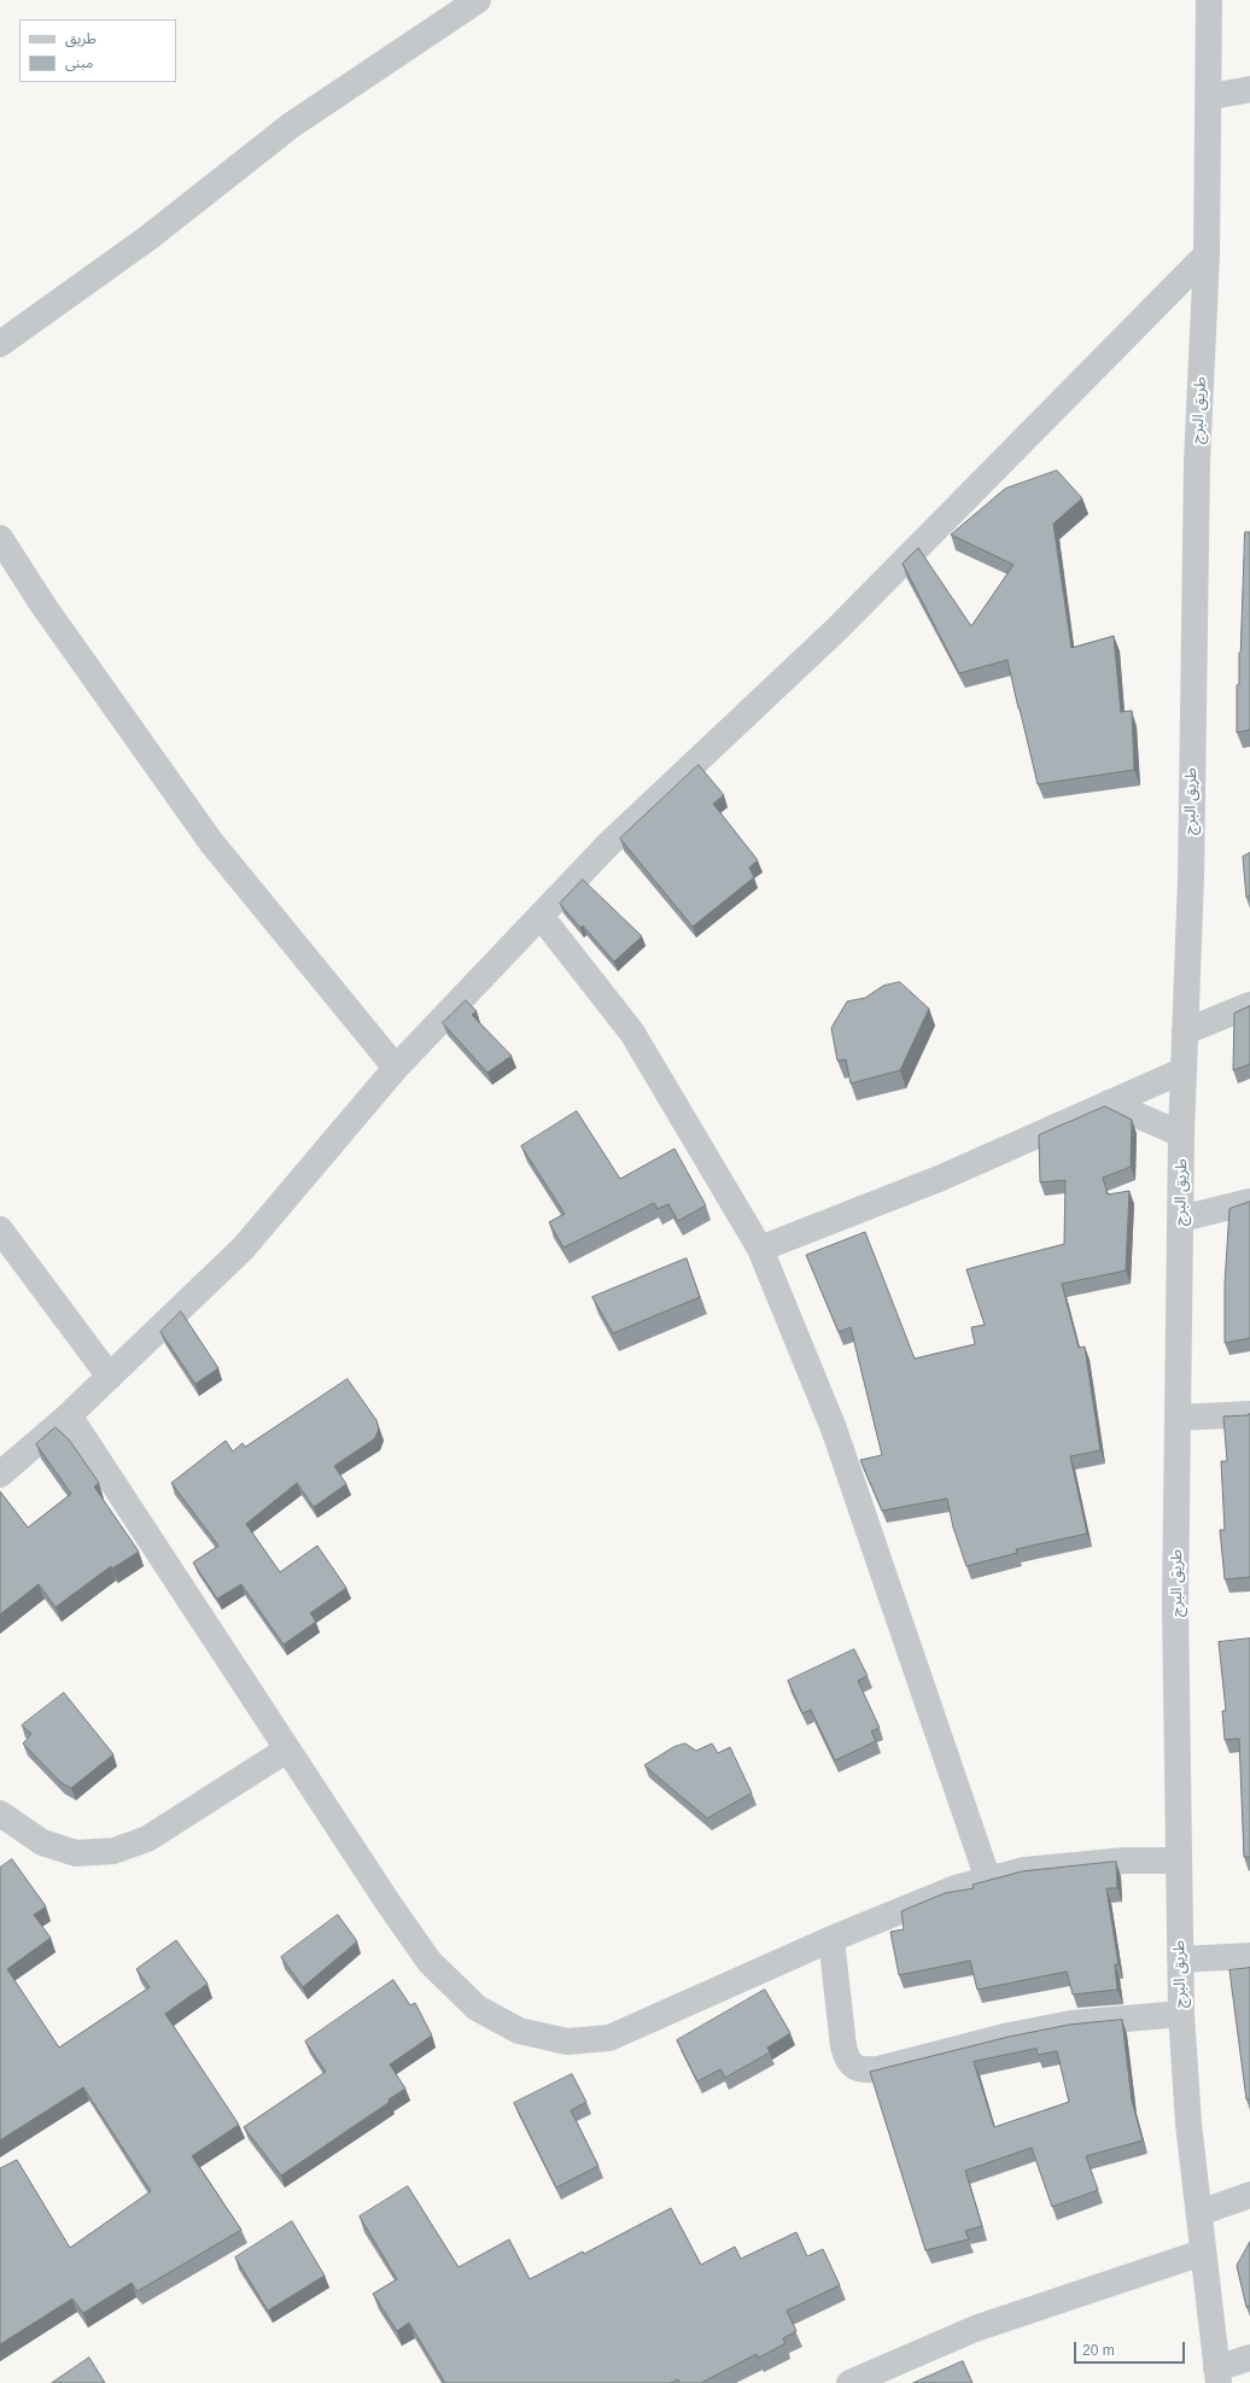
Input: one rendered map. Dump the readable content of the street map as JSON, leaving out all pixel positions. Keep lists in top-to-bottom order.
{
  "streets": {
    "street": ["طريق البرج"]
  },
  "legend": ["طريق", "مبنى"],
  "scale_bar": "20 m"
}
